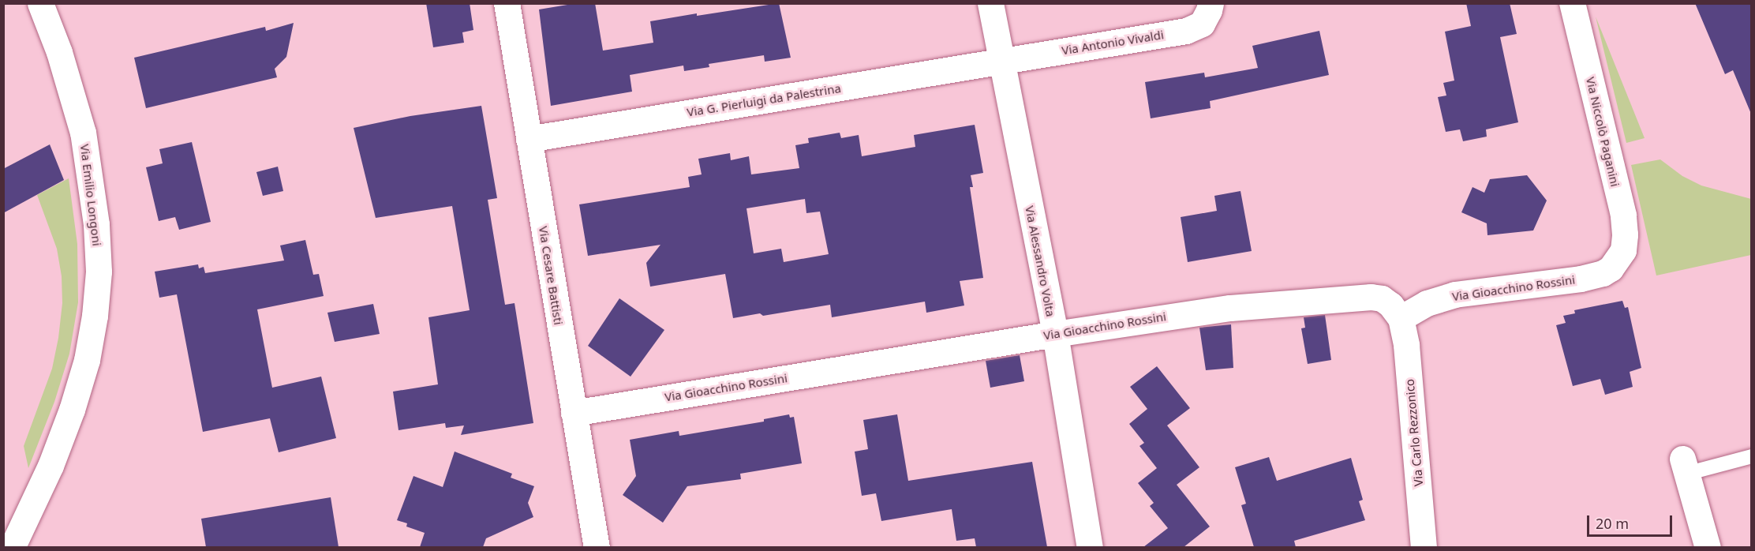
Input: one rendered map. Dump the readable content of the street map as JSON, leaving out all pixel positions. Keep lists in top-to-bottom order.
{
  "streets": {
    "street": [
      "Via Antonio Vivaldi",
      "Via G. Pierluigi da Palestrina",
      "Via Niccolò Paganini",
      "Via Emilio Longoni",
      "Via Alessandro Volta",
      "Via Cesare Battisti",
      "Via Gioacchino Rossini",
      "Via Carlo Rezzonico"
    ]
  },
  "crossings": [
    ["Via Antonio Vivaldi", "Via G. Pierluigi da Palestrina"],
    ["Via Antonio Vivaldi", "Via Alessandro Volta"],
    ["Via G. Pierluigi da Palestrina", "Via Alessandro Volta"],
    ["Via G. Pierluigi da Palestrina", "Via Cesare Battisti"],
    ["Via Niccolò Paganini", "Via Gioacchino Rossini"],
    ["Via Alessandro Volta", "Via Gioacchino Rossini"],
    ["Via Cesare Battisti", "Via Gioacchino Rossini"],
    ["Via Gioacchino Rossini", "Via Carlo Rezzonico"]
  ],
  "scale_bar": "20 m"
}
